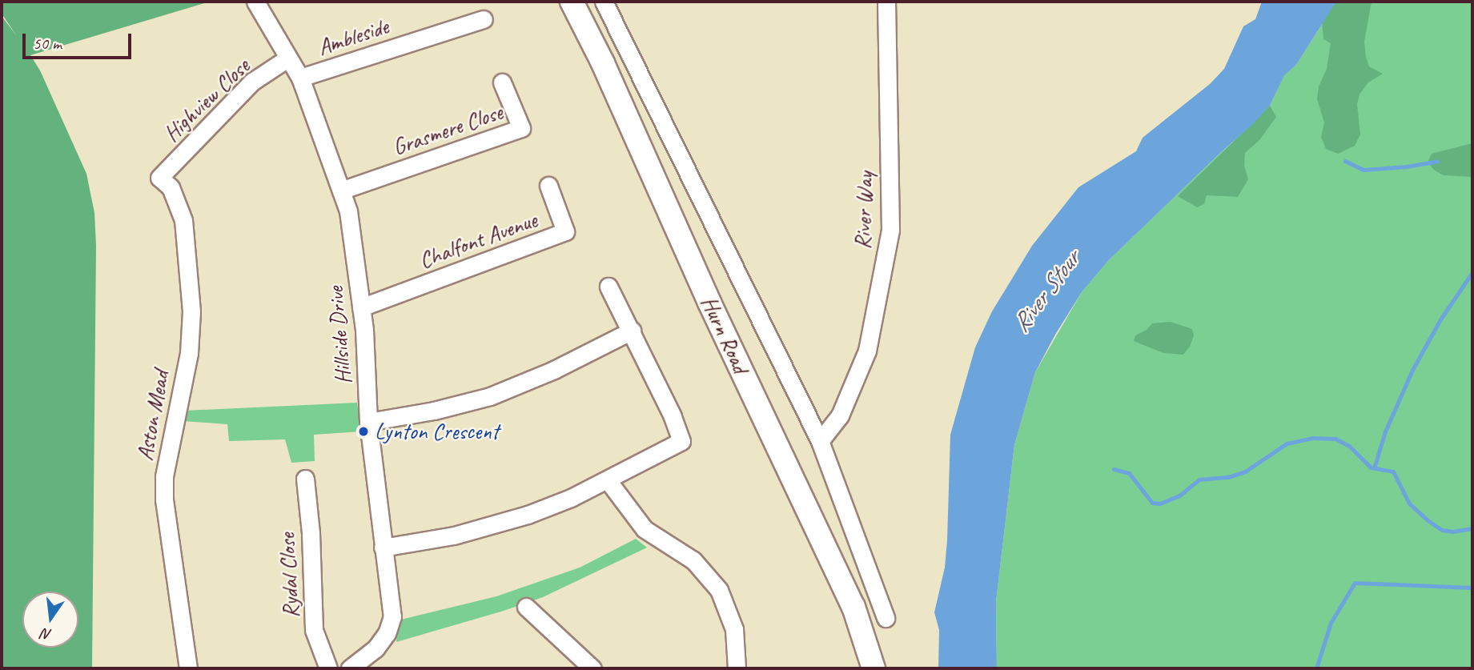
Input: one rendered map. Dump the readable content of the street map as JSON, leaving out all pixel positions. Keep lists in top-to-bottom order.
{
  "streets": {
    "main road": ["Hurn Road"],
    "street": [
      "Ambleside",
      "Highview Close",
      "Grasmere Close",
      "River Way",
      "Chalfont Avenue",
      "Hillside Drive",
      "Aston Mead",
      "Rydal Close"
    ]
  },
  "crossings": [
    ["Ambleside", "Hillside Drive"],
    ["Highview Close", "Hillside Drive"],
    ["Highview Close", "Aston Mead"],
    ["Grasmere Close", "Hillside Drive"],
    ["Chalfont Avenue", "Hillside Drive"]
  ],
  "water": ["River Stour"],
  "places": ["Lynton Crescent"],
  "scale_bar": "50 m",
  "north": "bottom"
}
